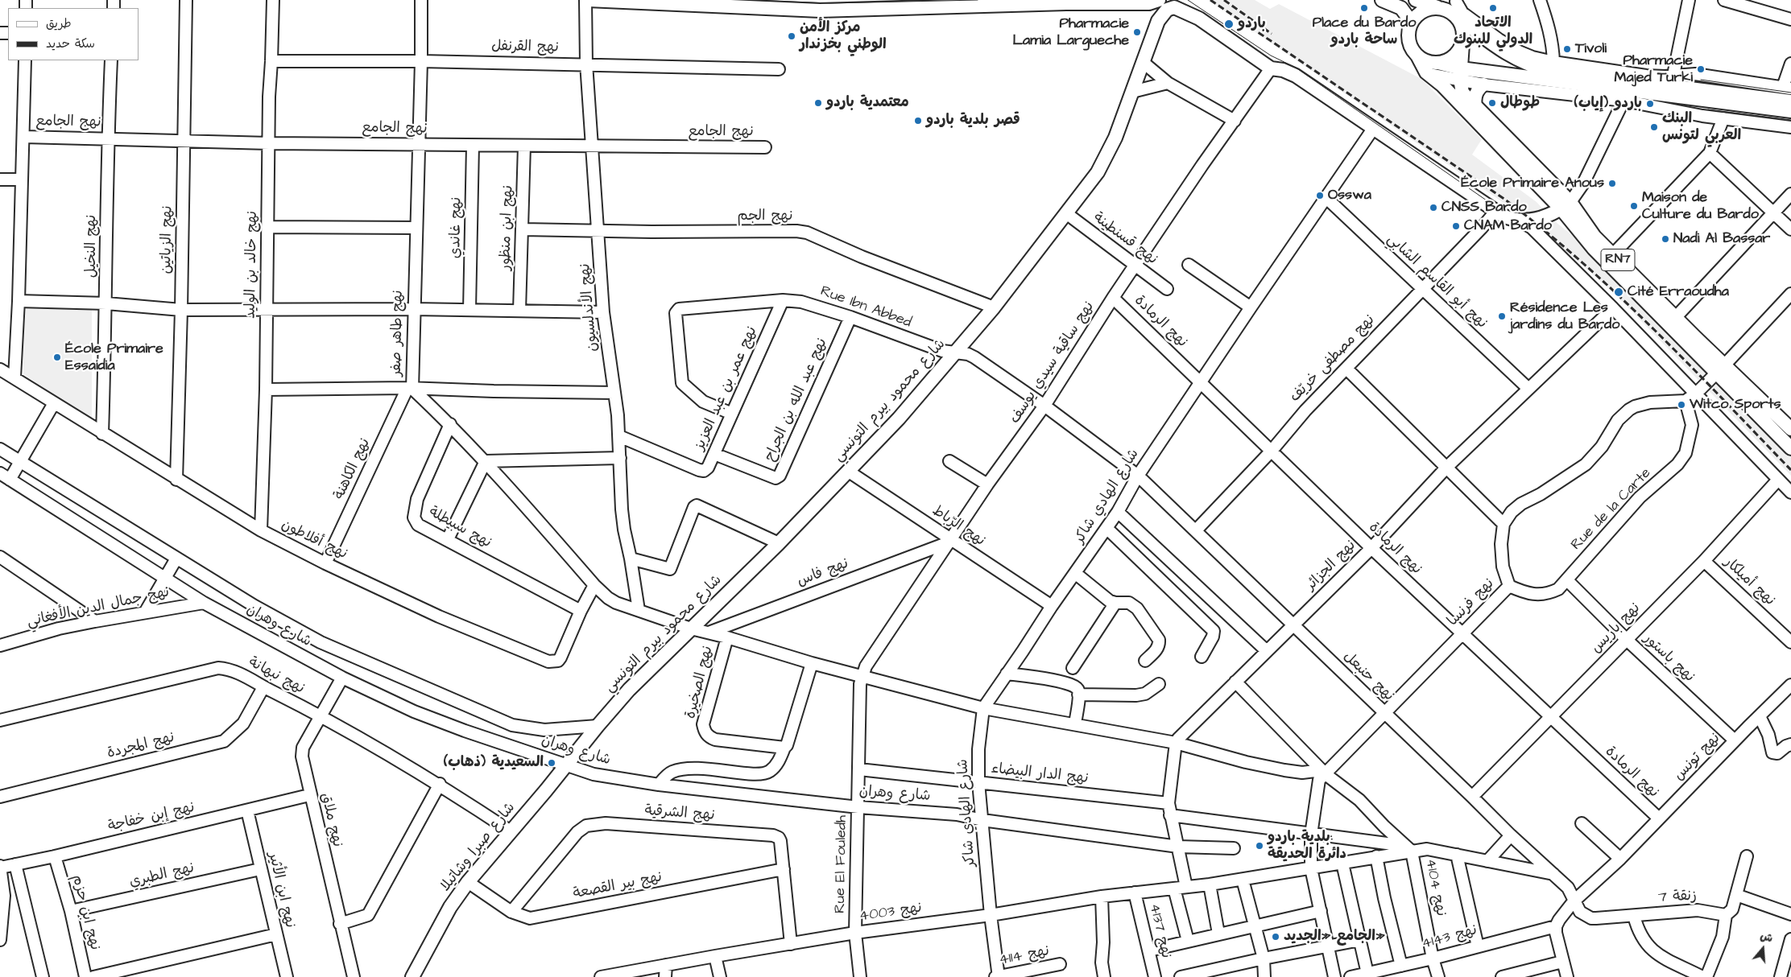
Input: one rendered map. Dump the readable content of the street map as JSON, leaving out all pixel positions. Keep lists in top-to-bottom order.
{
  "streets": {
    "main road": ["RN7", "شارع محمود بيرم التونسي", "شارع صبرا وشاتيلا"],
    "street": [
      "نهج القرنفل",
      "نهج الجامع",
      "نهج الجم",
      "نهج غاندي",
      "نهج ابن منظور",
      "نهج قسنطينة",
      "نهج الزياتين",
      "نهج النخيل",
      "نهج خالد بن الوليد",
      "نهج أبو القاسم الشابي",
      "نهج الأندلسيون",
      "Rue Ibn Abbed",
      "نهج الرمادة",
      "نهج طاهر صفر",
      "نهج مصطفى خريّف",
      "نهج ساقية سيدي يوسف",
      "نهج عمر بن عبد العزيز",
      "نهج عبد الله بن الجراح",
      "نهج الكاهنة",
      "شارع الهادي شاكر",
      "Rue de la Carte",
      "نهج الرّباط",
      "نهج سبيطلة",
      "نهج أفلاطون",
      "نهج الجزائر",
      "نهج فاس",
      "نهج أميلكار",
      "نهج فرنسا",
      "نهج جمال الدين الأفغاني",
      "شارع وهران",
      "نهج باريس",
      "نهج باستور",
      "نهج نبهانة",
      "نهج حنبعل",
      "نهج الصخيرة",
      "نهج المجردة",
      "نهج تونس",
      "نهج الدار البيضاء",
      "نهج الشرقية",
      "نهج إبن خفاجة",
      "نهج ملاق",
      "Rue El Fouledh",
      "نهج الطبري",
      "نهج بير القصعة",
      "نهج 4104",
      "نهج ابن الأثير",
      "زنقة 7",
      "نهج ابن حزم",
      "نهج 4003",
      "نهج 4137",
      "نهج 4143",
      "نهج 4114"
    ]
  },
  "crossings": [
    ["نهج القرنفل", "نهج خالد بن الوليد"],
    ["نهج القرنفل", "نهج الأندلسيون"],
    ["نهج القرنفل", "نهج طاهر صفر"],
    ["نهج الجامع", "نهج غاندي"],
    ["نهج الجامع", "نهج ابن منظور"],
    ["نهج الجامع", "نهج الزياتين"],
    ["نهج الجامع", "نهج النخيل"],
    ["نهج الجامع", "نهج خالد بن الوليد"],
    ["نهج الجامع", "نهج الأندلسيون"],
    ["نهج الجامع", "نهج طاهر صفر"],
    ["نهج الجم", "نهج ابن منظور"],
    ["نهج الجم", "نهج الأندلسيون"],
    ["نهج الجم", "شارع محمود بيرم التونسي"],
    ["نهج قسنطينة", "نهج ساقية سيدي يوسف"],
    ["نهج قسنطينة", "شارع محمود بيرم التونسي"],
    ["نهج الزياتين", "نهج أفلاطون"],
    ["نهج النخيل", "نهج أفلاطون"],
    ["نهج خالد بن الوليد", "نهج أفلاطون"],
    ["نهج أبو القاسم الشابي", "نهج مصطفى خريّف"],
    ["نهج أبو القاسم الشابي", "شارع الهادي شاكر"],
    ["نهج أبو القاسم الشابي", "نهج الجزائر"],
    ["نهج الأندلسيون", "نهج طاهر صفر"],
    ["نهج الأندلسيون", "نهج عمر بن عبد العزيز"],
    ["Rue Ibn Abbed", "نهج ساقية سيدي يوسف"],
    ["Rue Ibn Abbed", "نهج عمر بن عبد العزيز"],
    ["Rue Ibn Abbed", "نهج عبد الله بن الجراح"],
    ["Rue Ibn Abbed", "شارع محمود بيرم التونسي"],
    ["Rue Ibn Abbed", "شارع الهادي شاكر"],
    ["Rue Ibn Abbed", "نهج حنبعل"],
    ["نهج الرمادة", "نهج مصطفى خريّف"],
    ["نهج الرمادة", "نهج ساقية سيدي يوسف"],
    ["نهج الرمادة", "شارع الهادي شاكر"],
    ["نهج الرمادة", "نهج الجزائر"],
    ["نهج الرمادة", "نهج فرنسا"],
    ["نهج الرمادة", "نهج باريس"],
    ["نهج الرمادة", "نهج تونس"],
    ["نهج طاهر صفر", "نهج ساقية سيدي يوسف"],
    ["نهج طاهر صفر", "شارع محمود بيرم التونسي"],
    ["نهج طاهر صفر", "نهج الكاهنة"],
    ["نهج طاهر صفر", "شارع الهادي شاكر"],
    ["نهج طاهر صفر", "نهج سبيطلة"],
    ["نهج طاهر صفر", "نهج أفلاطون"],
    ["نهج طاهر صفر", "نهج الجزائر"],
    ["نهج طاهر صفر", "نهج فاس"],
    ["نهج طاهر صفر", "نهج فرنسا"],
    ["نهج طاهر صفر", "نهج الصخيرة"],
    ["نهج طاهر صفر", "Rue El Fouledh"],
    ["نهج مصطفى خريّف", "نهج حنبعل"],
    ["نهج ساقية سيدي يوسف", "نهج الرّباط"],
    ["نهج ساقية سيدي يوسف", "نهج فاس"],
    ["نهج ساقية سيدي يوسف", "Rue El Fouledh"],
    ["نهج عمر بن عبد العزيز", "نهج عبد الله بن الجراح"],
    ["شارع محمود بيرم التونسي", "نهج الرّباط"],
    ["شارع محمود بيرم التونسي", "شارع وهران"],
    ["شارع محمود بيرم التونسي", "شارع صبرا وشاتيلا"],
    ["نهج الكاهنة", "نهج أفلاطون"],
    ["شارع الهادي شاكر", "نهج الرّباط"],
    ["شارع الهادي شاكر", "شارع وهران"],
    ["شارع الهادي شاكر", "نهج حنبعل"],
    ["شارع الهادي شاكر", "نهج الدار البيضاء"],
    ["شارع الهادي شاكر", "نهج 4003"],
    ["شارع الهادي شاكر", "نهج 4114"],
    ["Rue de la Carte", "نهج فرنسا"],
    ["Rue de la Carte", "نهج باستور"],
    ["نهج الرّباط", "نهج فاس"],
    ["نهج سبيطلة", "نهج أفلاطون"],
    ["نهج الجزائر", "نهج حنبعل"],
    ["نهج أميلكار", "نهج باريس"],
    ["نهج فرنسا", "نهج حنبعل"],
    ["نهج فرنسا", "نهج 4003"],
    ["نهج جمال الدين الأفغاني", "شارع وهران"],
    ["شارع وهران", "نهج ملاق"],
    ["شارع وهران", "شارع صبرا وشاتيلا"],
    ["شارع وهران", "Rue El Fouledh"],
    ["نهج باريس", "نهج باستور"],
    ["نهج باريس", "نهج حنبعل"],
    ["نهج باستور", "نهج تونس"],
    ["نهج نبهانة", "نهج المجردة"],
    ["نهج نبهانة", "نهج ملاق"],
    ["نهج نبهانة", "شارع صبرا وشاتيلا"],
    ["نهج حنبعل", "نهج تونس"],
    ["نهج حنبعل", "زنقة 7"],
    ["نهج تونس", "زنقة 7"],
    ["نهج تونس", "نهج 4143"],
    ["نهج الدار البيضاء", "Rue El Fouledh"],
    ["نهج الشرقية", "نهج بير القصعة"],
    ["نهج الشرقية", "نهج 4003"],
    ["نهج إبن خفاجة", "نهج ملاق"],
    ["نهج إبن خفاجة", "نهج ابن الأثير"],
    ["نهج إبن خفاجة", "نهج ابن حزم"],
    ["شارع صبرا وشاتيلا", "نهج بير القصعة"],
    ["Rue El Fouledh", "نهج 4003"],
    ["نهج الطبري", "نهج ابن الأثير"],
    ["نهج الطبري", "نهج ابن حزم"],
    ["نهج 4104", "نهج 4003"],
    ["نهج 4104", "نهج 4143"],
    ["نهج 4003", "نهج 4137"]
  ],
  "places": [
    "Place du Bardo ساحة باردو",
    "الاتحاد الدولي للبنوك",
    "باردو",
    "Pharmacie Lamia Largueche",
    "مركز الأمن الوطني بخزندار",
    "Tivoli",
    "Pharmacie Majed Turki",
    "معتمدية باردو",
    "طوطال",
    "باردو (إياب)",
    "قصر بلدية باردو",
    "البنك العربي لتونس",
    "École Primaire Anous",
    "Osswa",
    "Maison de Culture du Bardo",
    "CNSS Bardo",
    "CNAM Bardo",
    "Nadi Al Bassar",
    "Cité Erraoudha",
    "Résidence Les jardins du Bardo",
    "École Primaire Essaidia",
    "Witco Sports",
    "السعيدية (ذهاب)",
    "بلدية باردو: دائرة الحديقة",
    "الجامع «الجديد»"
  ],
  "legend": ["طريق", "سكة حديد"],
  "north": "top"
}
